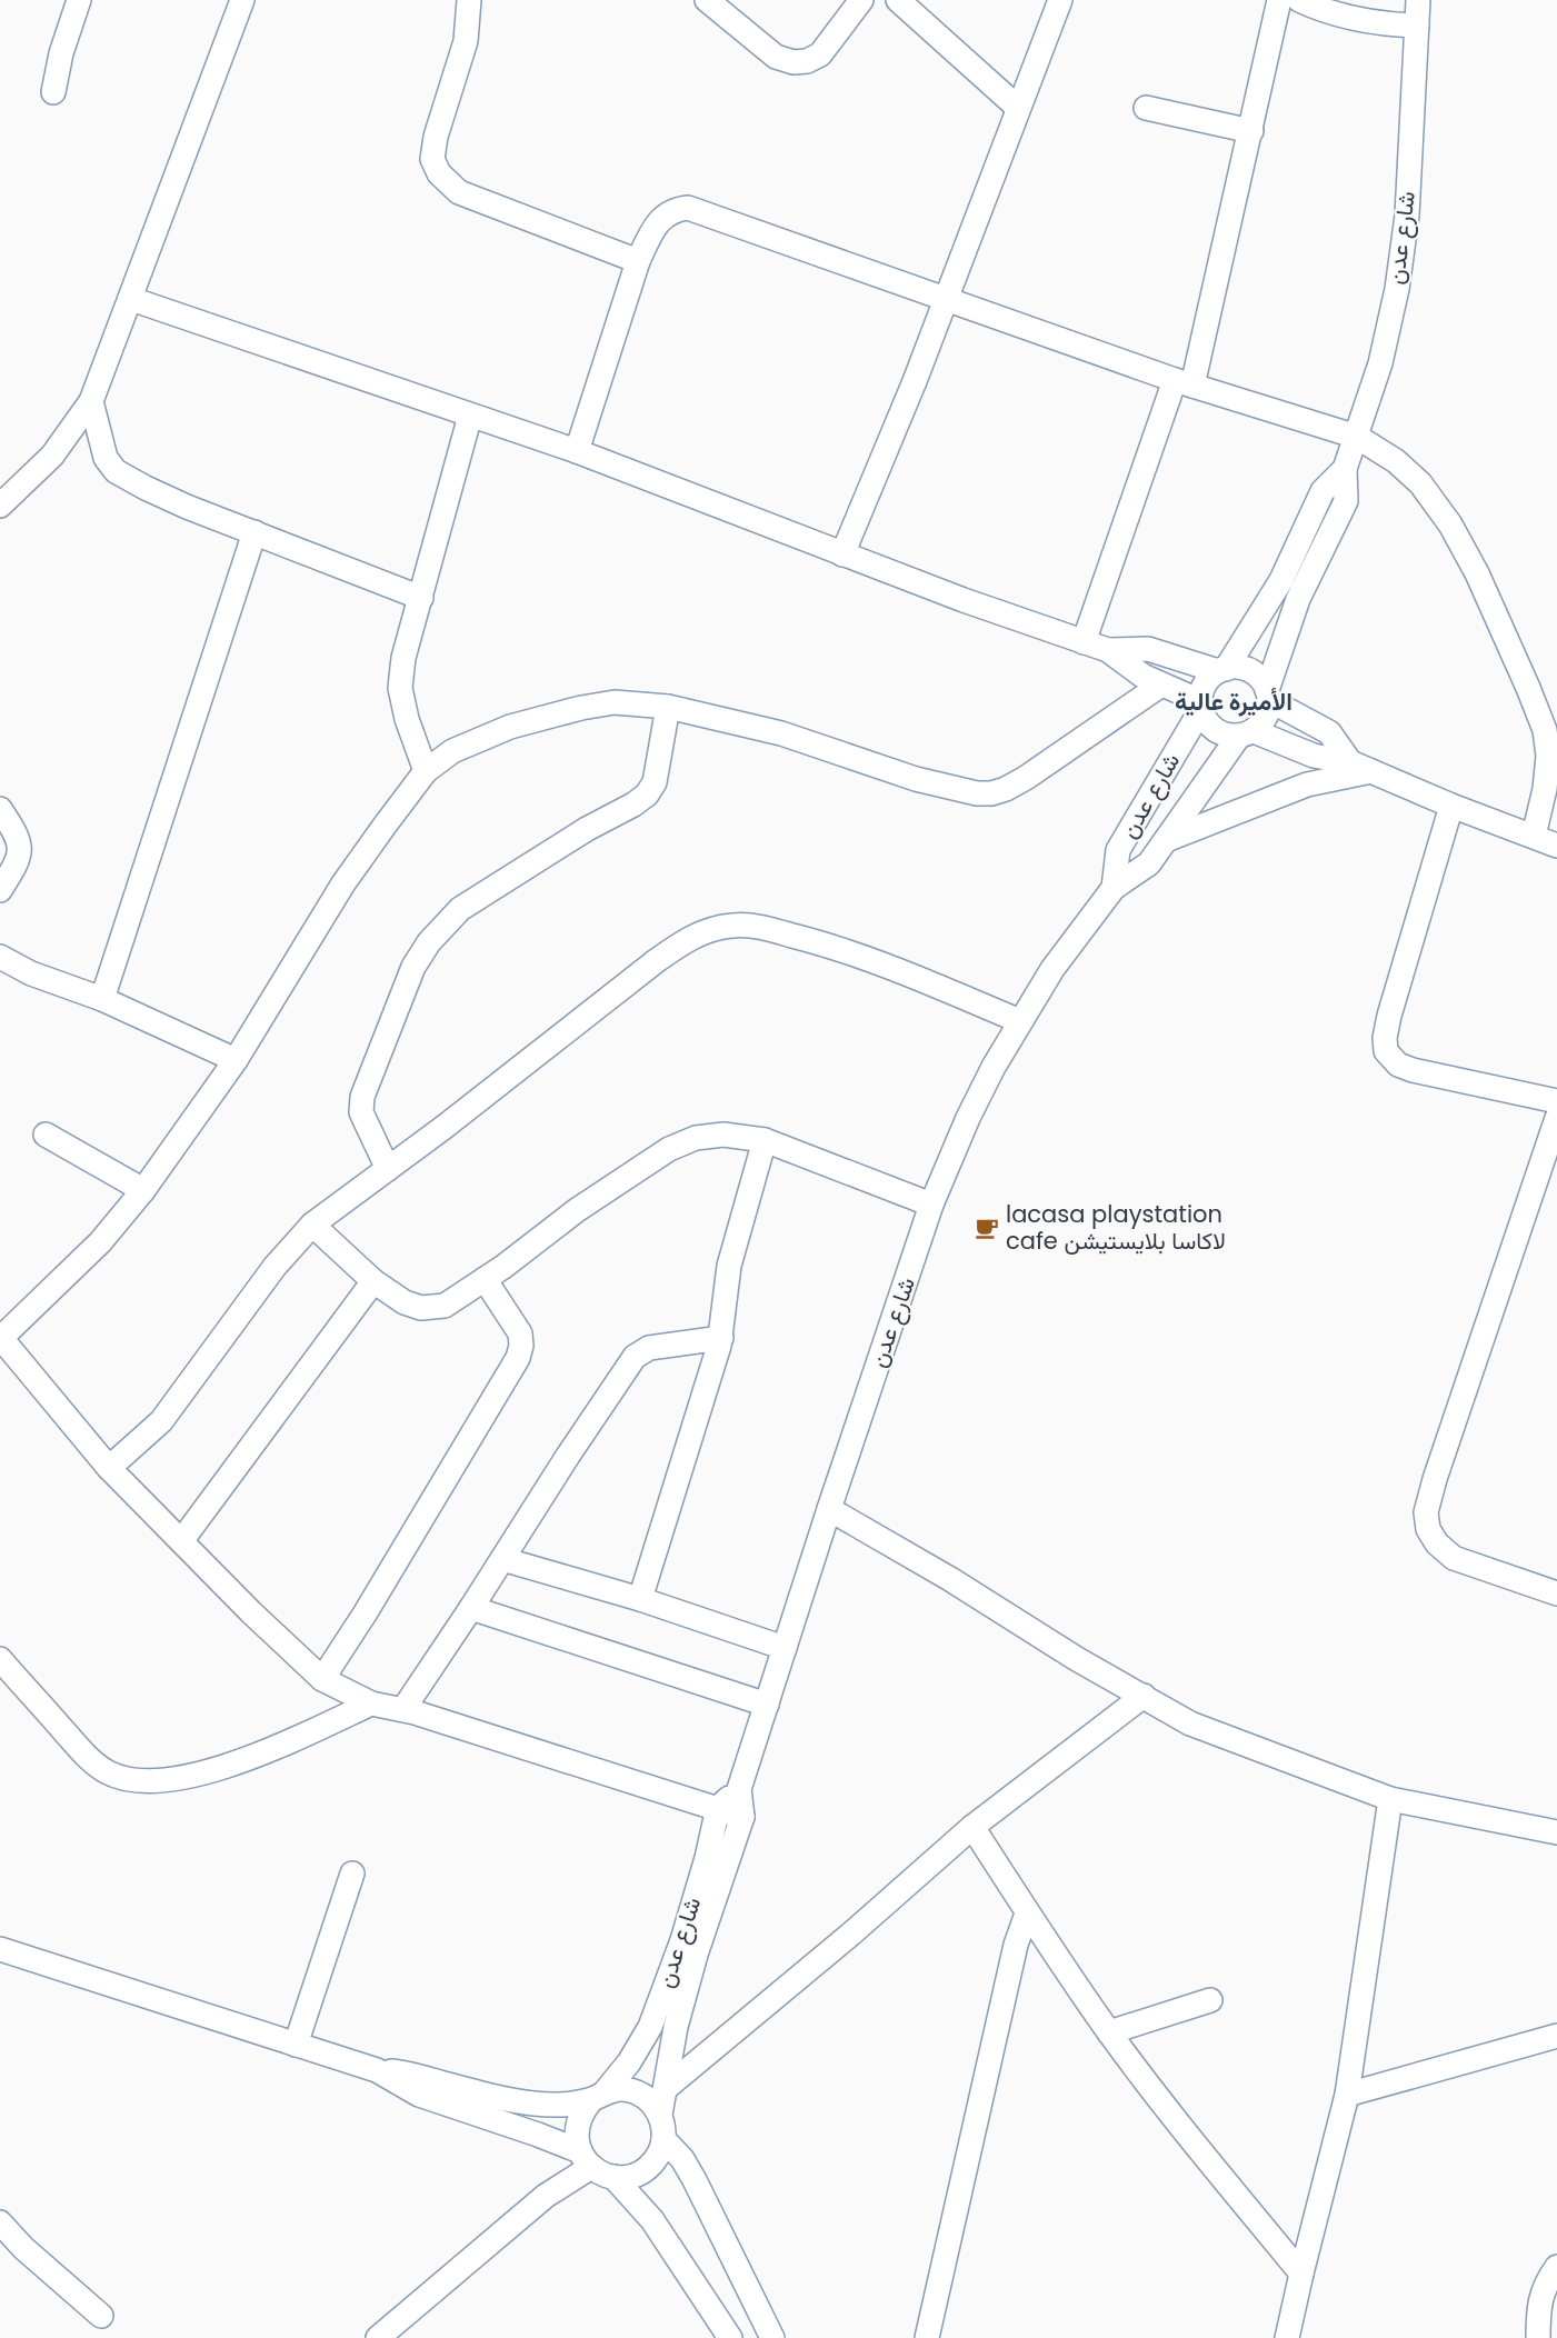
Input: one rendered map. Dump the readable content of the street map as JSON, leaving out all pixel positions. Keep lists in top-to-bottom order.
{
  "streets": {
    "street": ["شارع عدن"]
  },
  "districts": ["الأميرة عالية"],
  "places": {
    "cafe": ["lacasa playstation cafe لاكاسا بلايستيشن"]
  }
}
